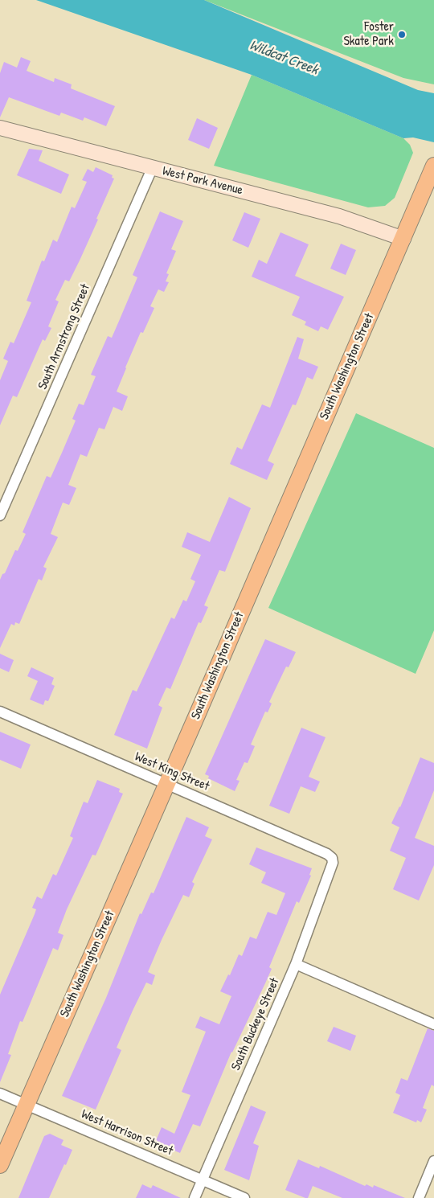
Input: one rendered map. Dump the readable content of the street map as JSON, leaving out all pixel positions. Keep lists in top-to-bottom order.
{
  "streets": {
    "main road": ["West Park Avenue", "South Washington Street"],
    "street": [
      "South Armstrong Street",
      "West King Street",
      "South Buckeye Street",
      "West Harrison Street"
    ]
  },
  "crossings": [
    ["West Park Avenue", "South Armstrong Street"],
    ["West Park Avenue", "South Washington Street"],
    ["South Washington Street", "West King Street"],
    ["South Washington Street", "West Harrison Street"],
    ["West King Street", "South Buckeye Street"],
    ["South Buckeye Street", "West Harrison Street"]
  ],
  "water": ["Wildcat Creek"],
  "places": ["Foster Skate Park"]
}
